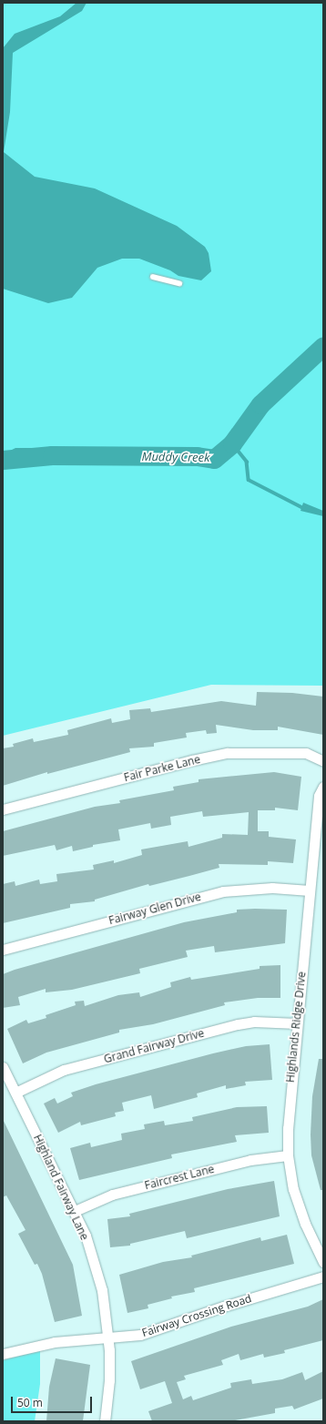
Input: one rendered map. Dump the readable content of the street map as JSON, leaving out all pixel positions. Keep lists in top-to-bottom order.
{
  "streets": {
    "street": [
      "Fair Parke Lane",
      "Fairway Glen Drive",
      "Highlands Ridge Drive",
      "Grand Fairway Drive",
      "Faircrest Lane",
      "Highland Fairway Lane",
      "Fairway Crossing Road"
    ]
  },
  "crossings": [
    ["Fairway Glen Drive", "Highlands Ridge Drive"],
    ["Highlands Ridge Drive", "Grand Fairway Drive"],
    ["Highlands Ridge Drive", "Faircrest Lane"],
    ["Grand Fairway Drive", "Highland Fairway Lane"],
    ["Faircrest Lane", "Highland Fairway Lane"],
    ["Highland Fairway Lane", "Fairway Crossing Road"]
  ],
  "water": ["Muddy Creek"],
  "scale_bar": "50 m"
}
